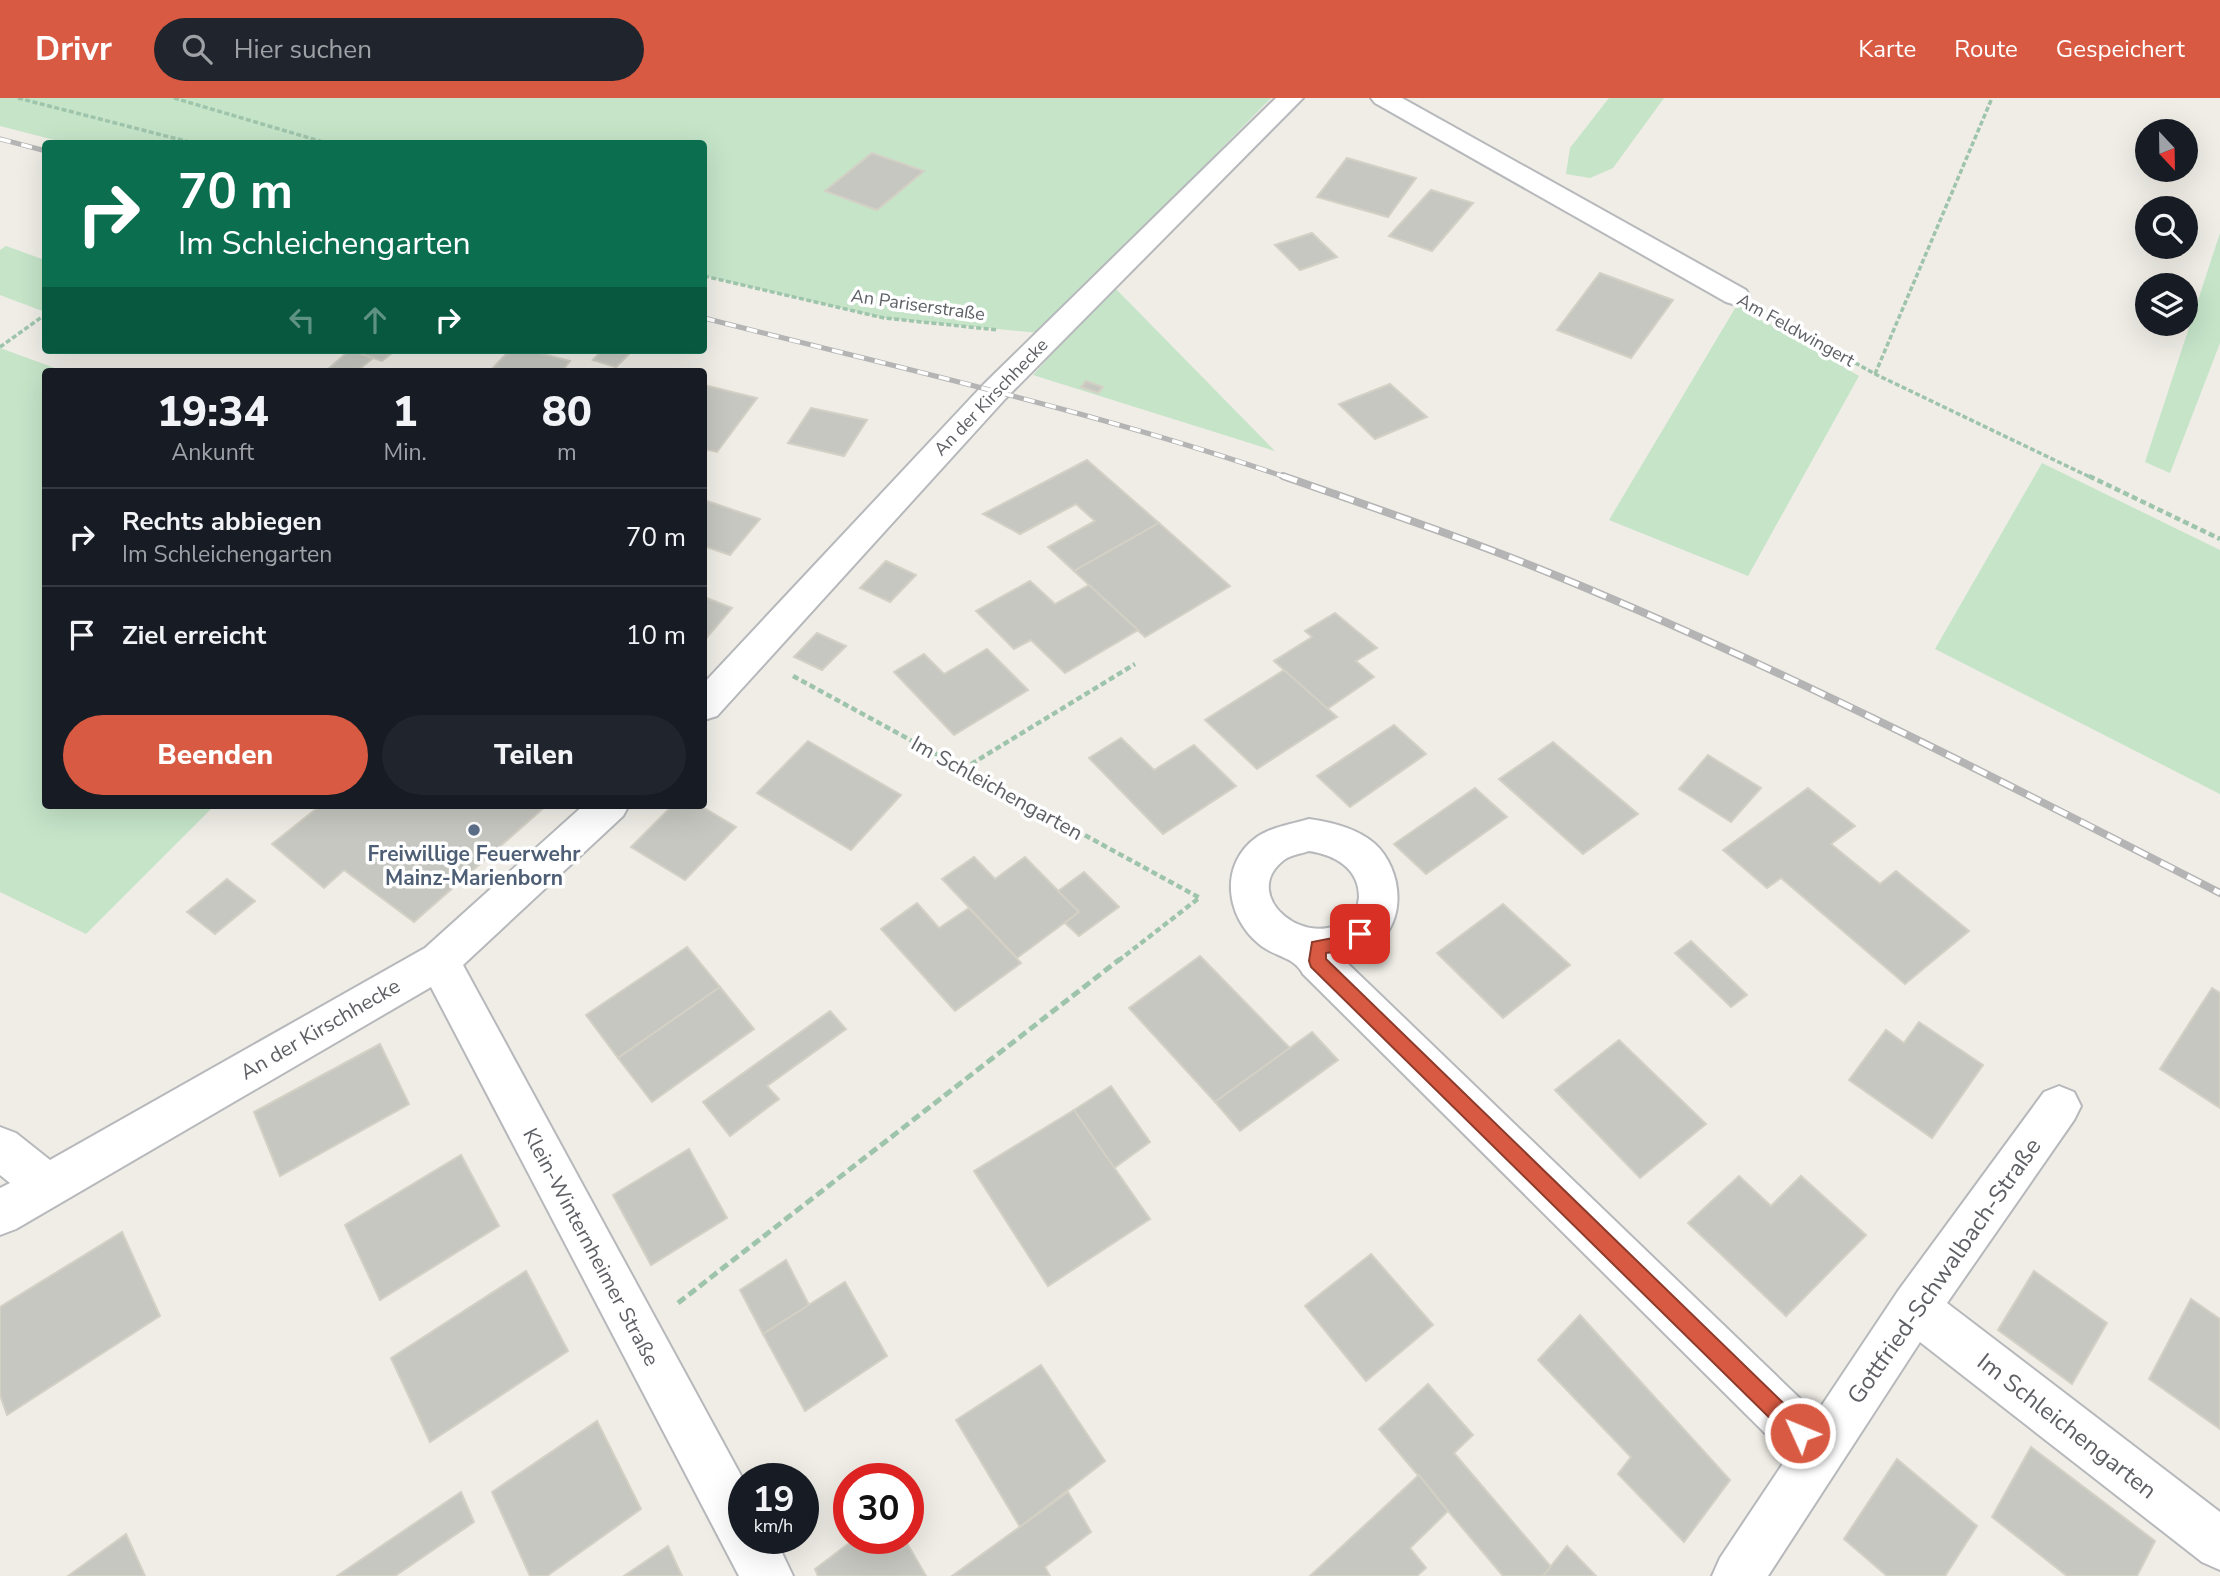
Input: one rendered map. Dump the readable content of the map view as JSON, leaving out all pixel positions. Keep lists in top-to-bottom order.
{
  "streets": {
    "street": [
      "Am Feldwingert",
      "An der Kirschhecke",
      "Im Schleichengarten",
      "Klein-Winternheimer Straße",
      "Gottfried-Schwalbach-Straße"
    ],
    "path": ["An Pariserstraße"]
  },
  "crossings": [
    ["An Pariserstraße", "An der Kirschhecke"],
    ["An der Kirschhecke", "Im Schleichengarten"],
    ["An der Kirschhecke", "Klein-Winternheimer Straße"],
    ["Im Schleichengarten", "Gottfried-Schwalbach-Straße"]
  ],
  "places": ["Freiwillige Feuerwehr Mainz-Marienborn"],
  "north": "bottom",
  "page": {
    "header": "Drivr",
    "search": "Hier suchen",
    "nav": ["Karte", "Route", "Gespeichert"],
    "turn": ["70 m", "Im Schleichengarten"],
    "eta": [
      "19:34",
      "Ankunft",
      "1",
      "Min.",
      "80",
      "m"
    ],
    "list": [
      {
        "name": "Rechts abbiegen",
        "note": "Im Schleichengarten",
        "value": "70 m"
      },
      {
        "name": "Ziel erreicht",
        "value": "10 m"
      }
    ],
    "buttons": ["Beenden", "Teilen"],
    "speed": "19 km/h",
    "limit": "30"
  }
}
